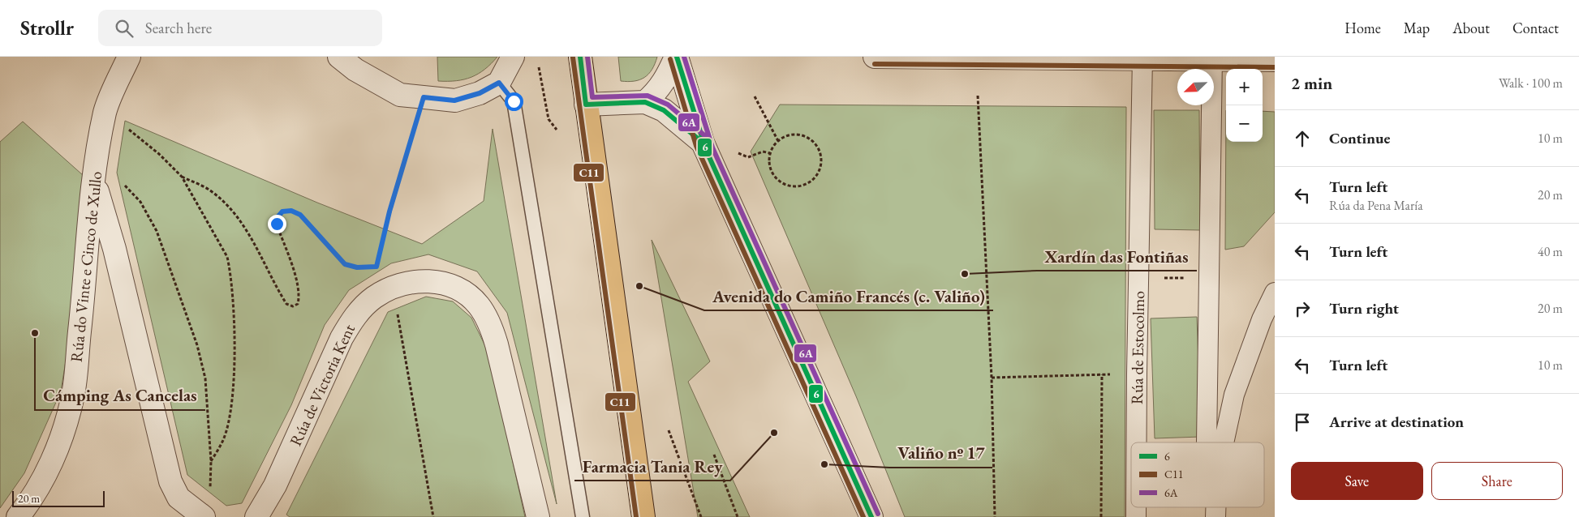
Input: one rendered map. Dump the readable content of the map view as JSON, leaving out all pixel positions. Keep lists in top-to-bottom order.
{
  "streets": {
    "street": ["Rúa do Vinte e Cinco de Xullo", "Rúa de Estocolmo", "Rúa de Victoria Kent"]
  },
  "places": [
    "Xardín das Fontiñas",
    "Avenida do Camiño Francés (c. Valiño)",
    "Cámping As Cancelas",
    "Farmacia Tania Rey",
    "Valiño nº 17"
  ],
  "lines": ["transit line 6", "transit line 6A", "transit line C11"],
  "legend": ["6", "C11", "6A"],
  "scale_bar": "20 m",
  "north": "bottom left",
  "page": {
    "header": "Strollr",
    "search": "Search here",
    "nav": [
      "Home",
      "Map",
      "About",
      "Contact"
    ],
    "heading": ["2 min", "Walk · 100 m"],
    "map_buttons": ["+", "−"],
    "list": [
      ["Continue", "10 m"],
      ["Turn left", "Rúa da Pena María", "20 m"],
      ["Turn left", "40 m"],
      ["Turn right", "20 m"],
      ["Turn left", "10 m"],
      "Arrive at destination"
    ],
    "buttons": ["Save", "Share"],
    "scale": "20 m"
  }
}
